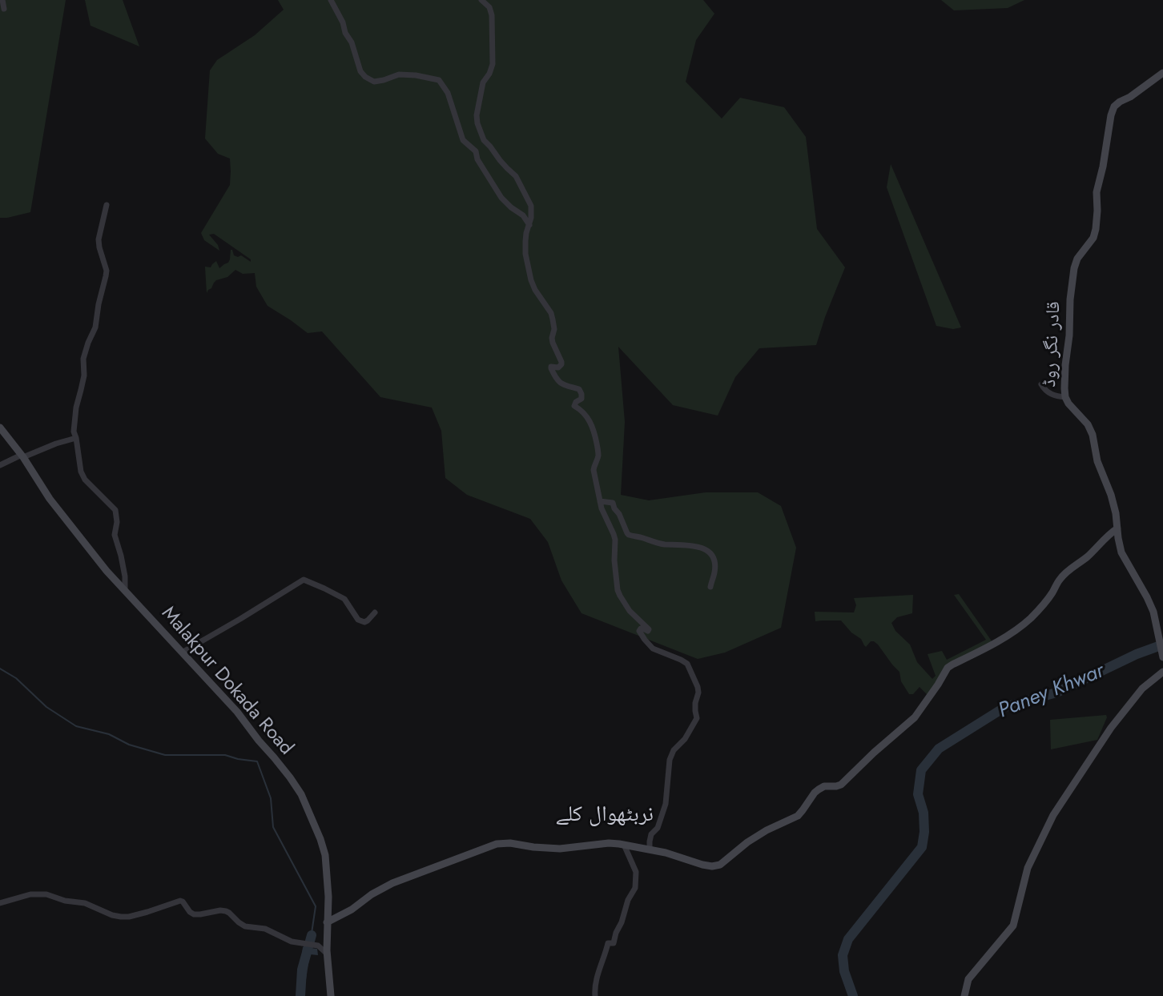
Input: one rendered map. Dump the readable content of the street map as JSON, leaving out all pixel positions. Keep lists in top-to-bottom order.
{
  "streets": {
    "street": ["قادر نگر روڈ", "Malakpur Dokada Road"]
  },
  "districts": ["نربٹھوال کلے"],
  "water": ["Paney Khwar"]
}
